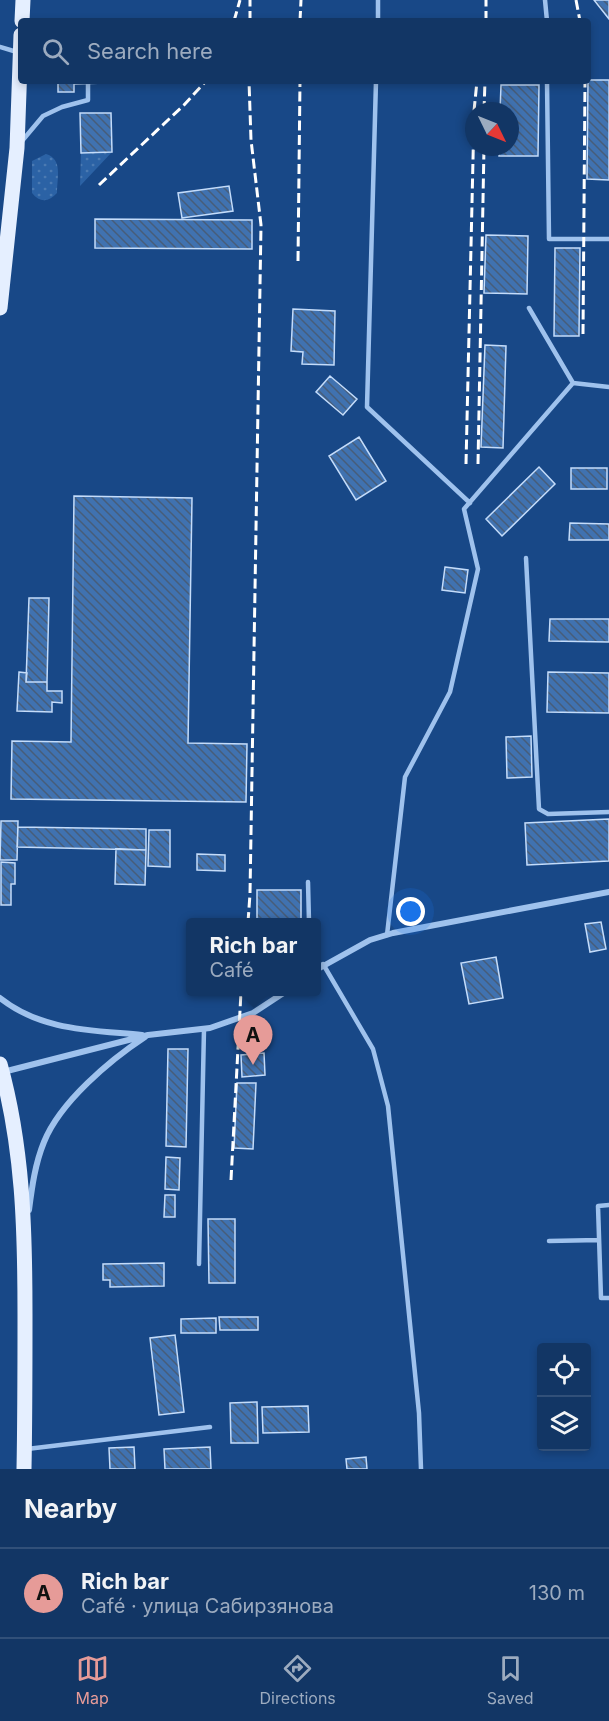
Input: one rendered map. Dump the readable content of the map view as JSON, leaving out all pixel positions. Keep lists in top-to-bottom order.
{
  "north": "bottom right",
  "page": {
    "search": "Search here",
    "popup": ["Rich bar", "Café"],
    "pins": "A",
    "heading": "Nearby",
    "list": [
      {
        "mark": "A",
        "name": "Rich bar",
        "note": "Café · улица Сабирзянова",
        "value": "130 m"
      }
    ],
    "nav": ["Map", "Directions", "Saved"]
  }
}
